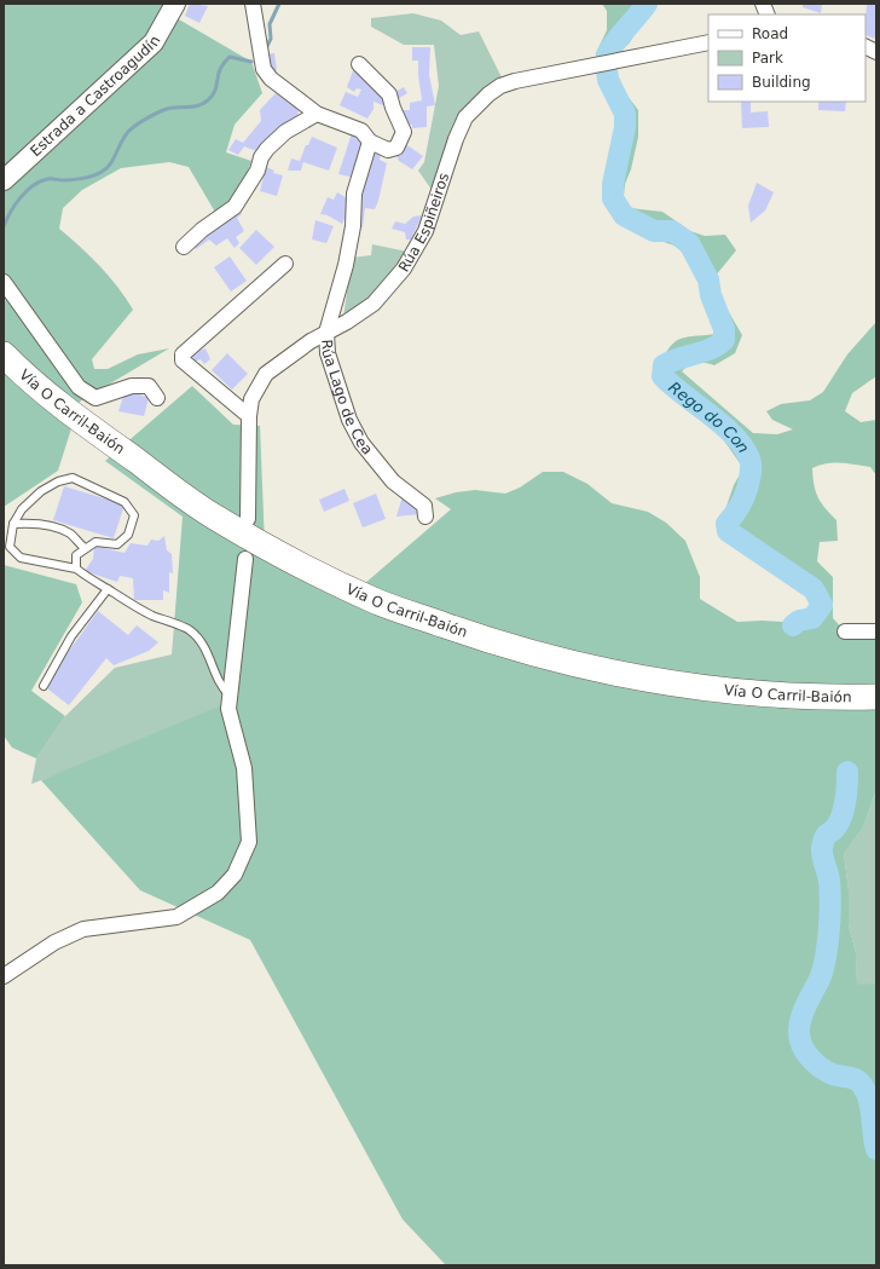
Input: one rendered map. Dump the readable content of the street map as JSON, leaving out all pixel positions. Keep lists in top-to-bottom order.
{
  "streets": {
    "highway": ["Vía O Carril-Baión"],
    "street": ["Estrada a Castroagudín", "Rúa Espiñeiros", "Rúa Lago de Cea"]
  },
  "crossings": [
    ["Rúa Espiñeiros", "Rúa Lago de Cea"]
  ],
  "water": ["Rego do Con"],
  "legend": ["Road", "Park", "Building"]
}
